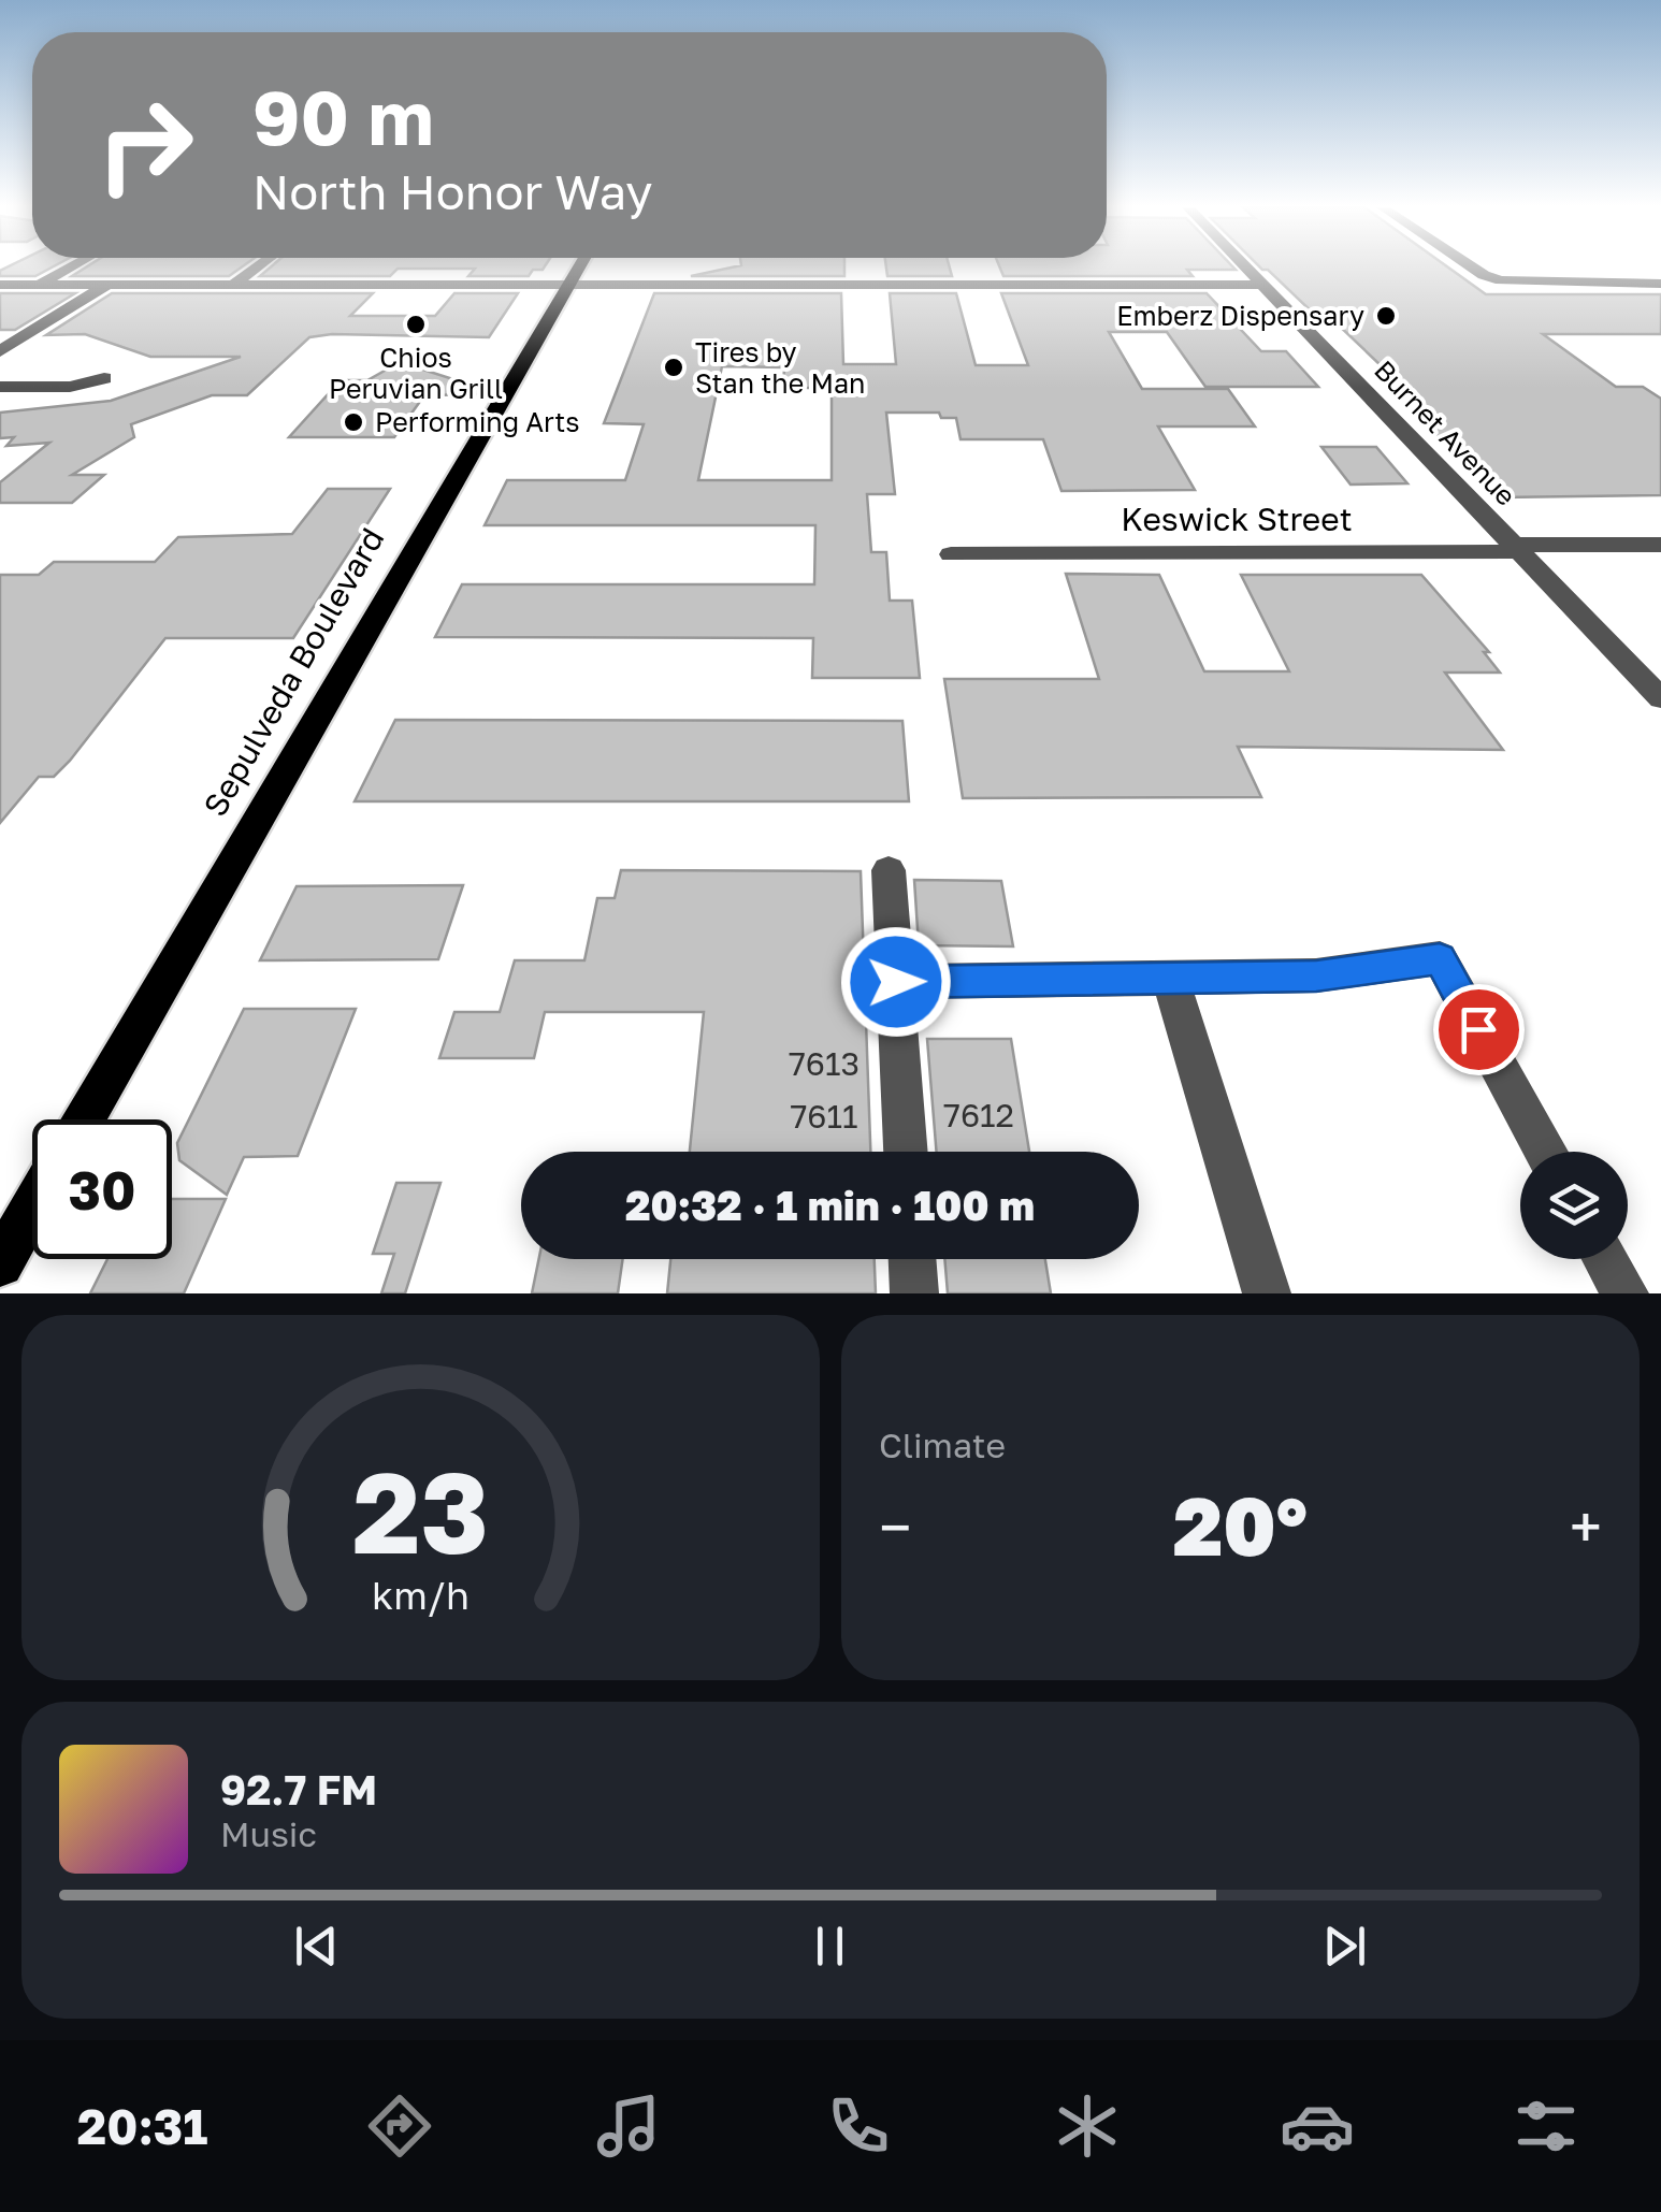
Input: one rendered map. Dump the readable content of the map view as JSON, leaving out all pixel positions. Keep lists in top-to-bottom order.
{
  "streets": {
    "main road": ["Sepulveda Boulevard"],
    "street": ["Burnet Avenue", "Keswick Street"]
  },
  "crossings": [
    ["Burnet Avenue", "Keswick Street"]
  ],
  "places": [
    "Emberz Dispensary",
    "Chios Peruvian Grill",
    "Tires by Stan the Man",
    "Performing Arts"
  ],
  "house_numbers": ["7613", "7612", "7611"],
  "page": {
    "turn": ["90 m", "North Honor Way"],
    "limit": "30",
    "trip": "20:32 · 1 min · 100 m",
    "tile": "Climate",
    "heat": ["−", "20°", "+"],
    "song": ["92.7 FM", "Music"],
    "tabs": "20:31",
    "gauge": ["23", "km/h"]
  }
}
